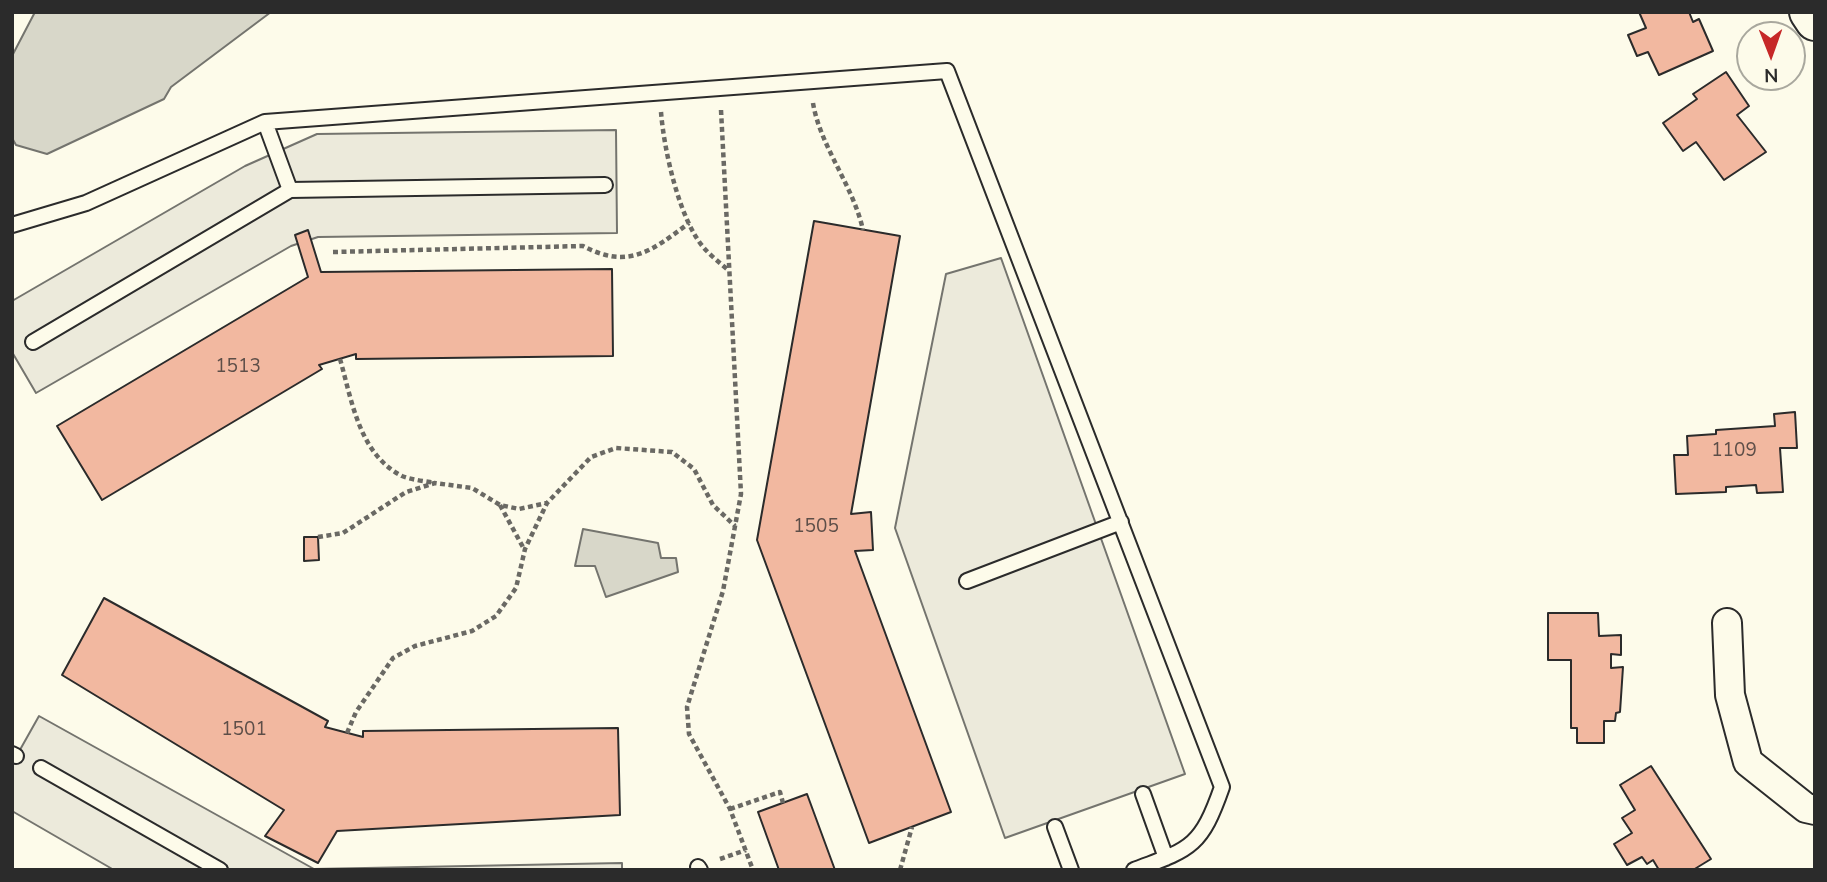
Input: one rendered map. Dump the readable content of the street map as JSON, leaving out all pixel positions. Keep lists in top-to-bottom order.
{
  "house_numbers": [
    "1513",
    "1109",
    "1505",
    "1501"
  ],
  "north": "bottom"
}
